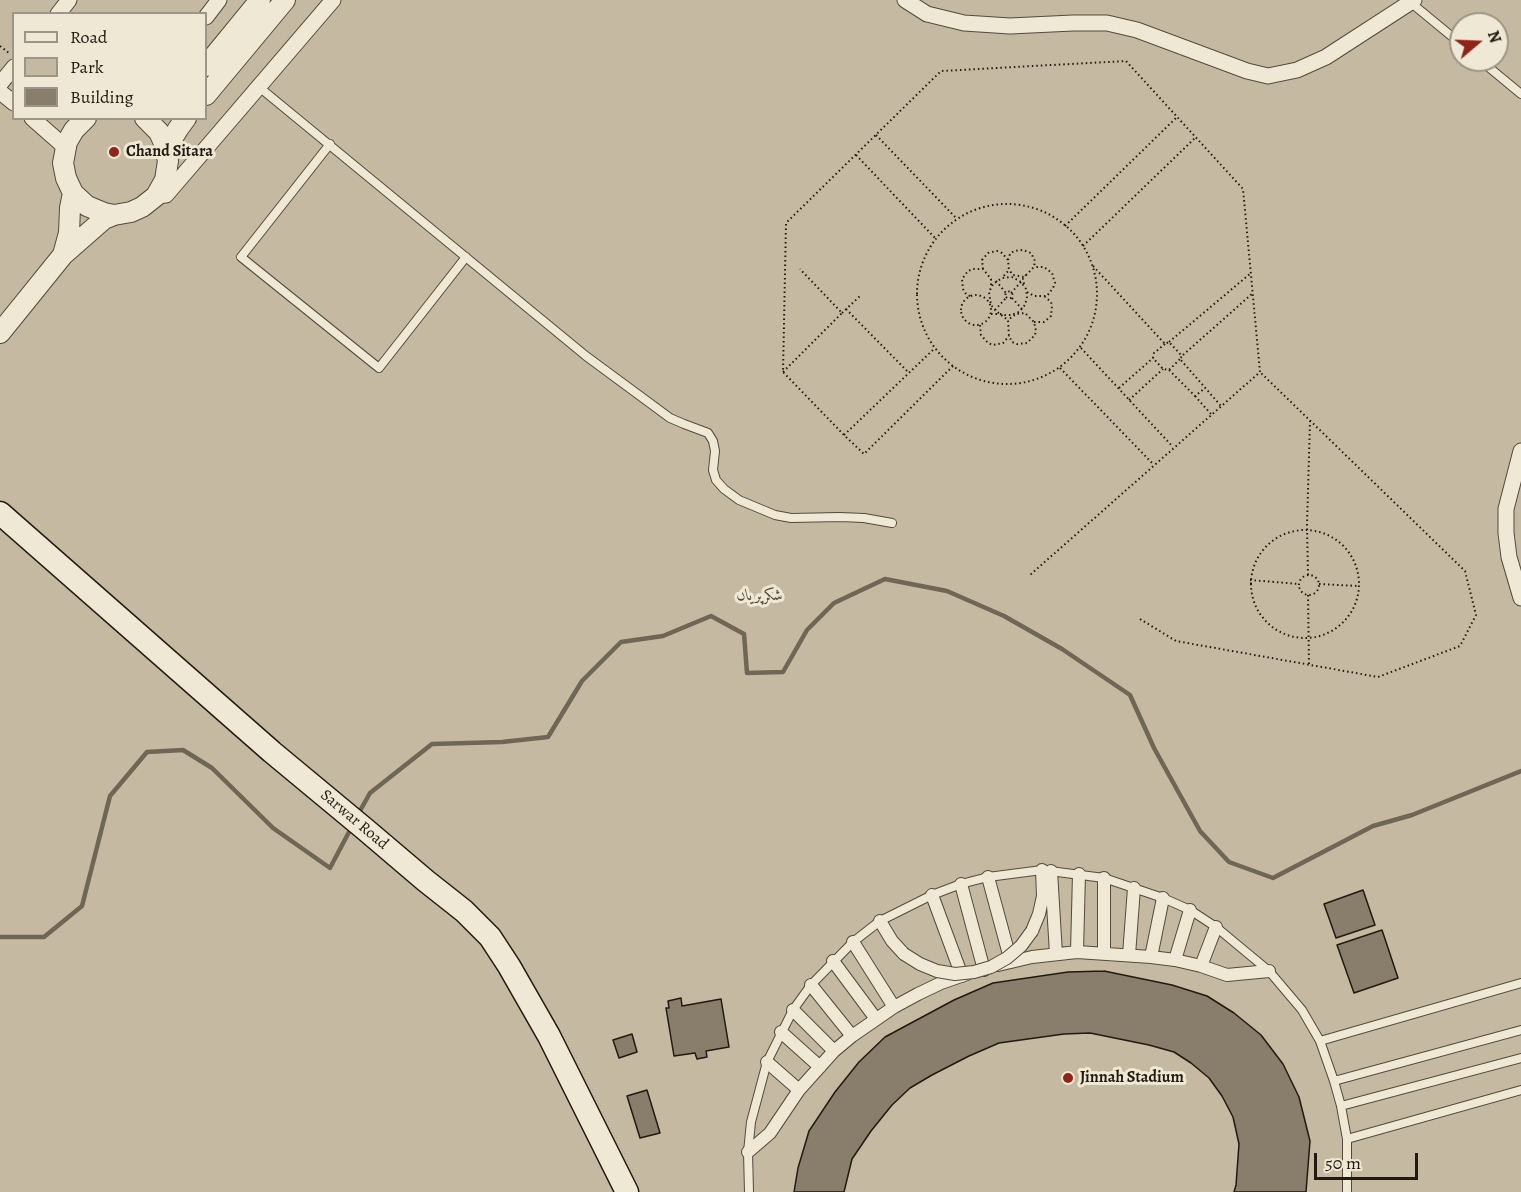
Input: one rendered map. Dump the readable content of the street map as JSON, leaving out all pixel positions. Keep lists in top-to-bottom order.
{
  "streets": {
    "main road": ["Sarwar Road"]
  },
  "parks": ["شکرپریاں"],
  "places": ["Chand Sitara", "Jinnah Stadium"],
  "legend": ["Road", "Park", "Building"],
  "scale_bar": "50 m",
  "north": "right"
}
